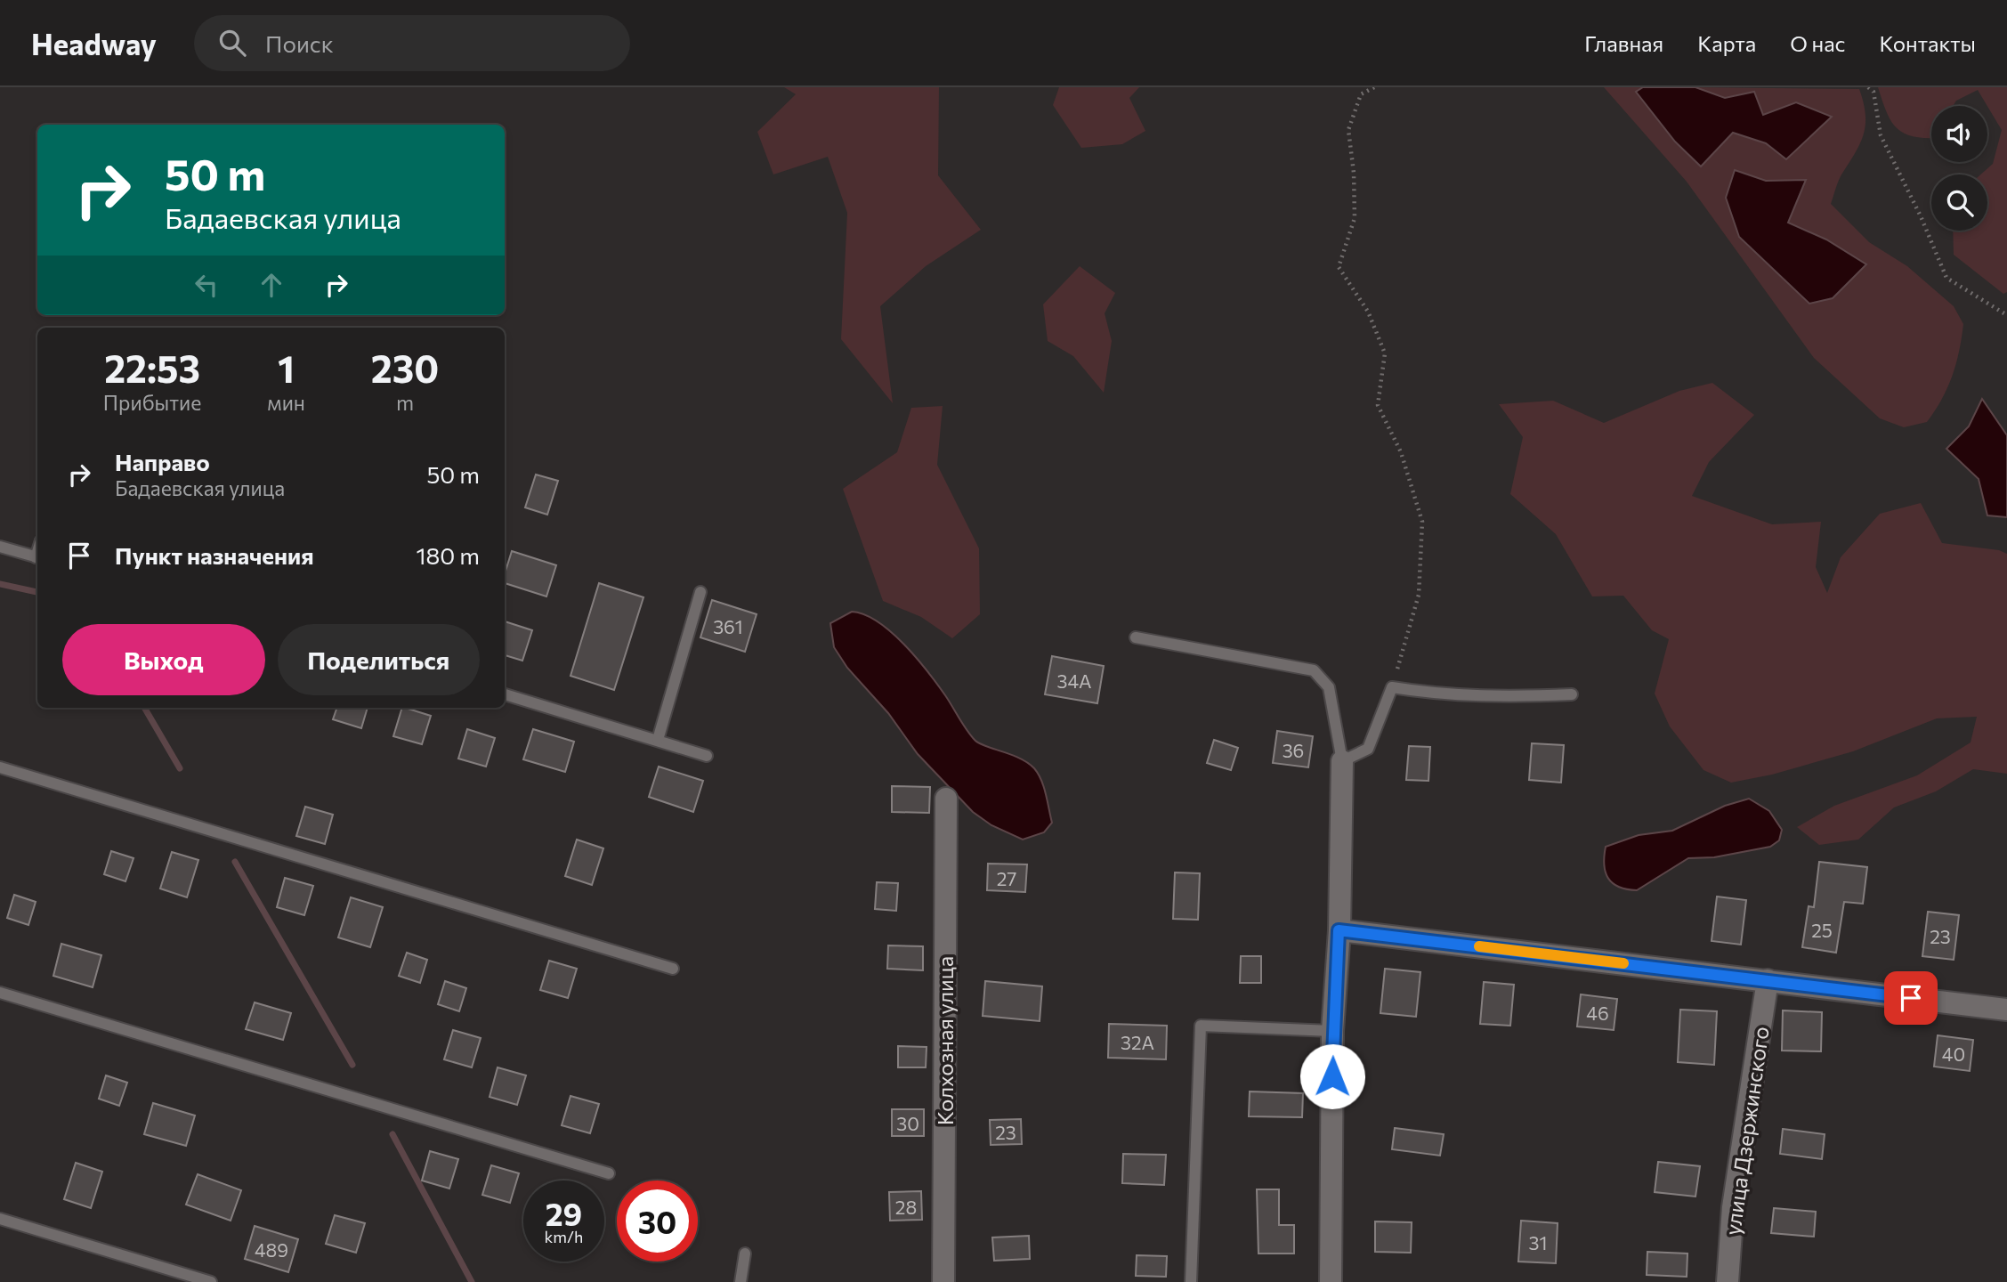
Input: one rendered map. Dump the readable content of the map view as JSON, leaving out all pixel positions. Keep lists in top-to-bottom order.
{
  "streets": {
    "street": ["Колхозная улица", "улица Дзержинского"]
  },
  "house_numbers": [
    "361",
    "34А",
    "36",
    "27",
    "25",
    "23",
    "46",
    "32А",
    "40",
    "30",
    "23",
    "28",
    "31",
    "489"
  ],
  "page": {
    "header": "Headway",
    "search": "Поиск",
    "nav": [
      "Главная",
      "Карта",
      "О нас",
      "Контакты"
    ],
    "turn": ["50 m", "Бадаевская улица"],
    "eta": [
      "22:53",
      "Прибытие",
      "1",
      "мин",
      "230",
      "m"
    ],
    "list": [
      {
        "name": "Направо",
        "note": "Бадаевская улица",
        "value": "50 m"
      },
      {
        "name": "Пункт назначения",
        "value": "180 m"
      }
    ],
    "buttons": ["Выход", "Поделиться"],
    "speed": "29 km/h",
    "limit": "30"
  }
}
